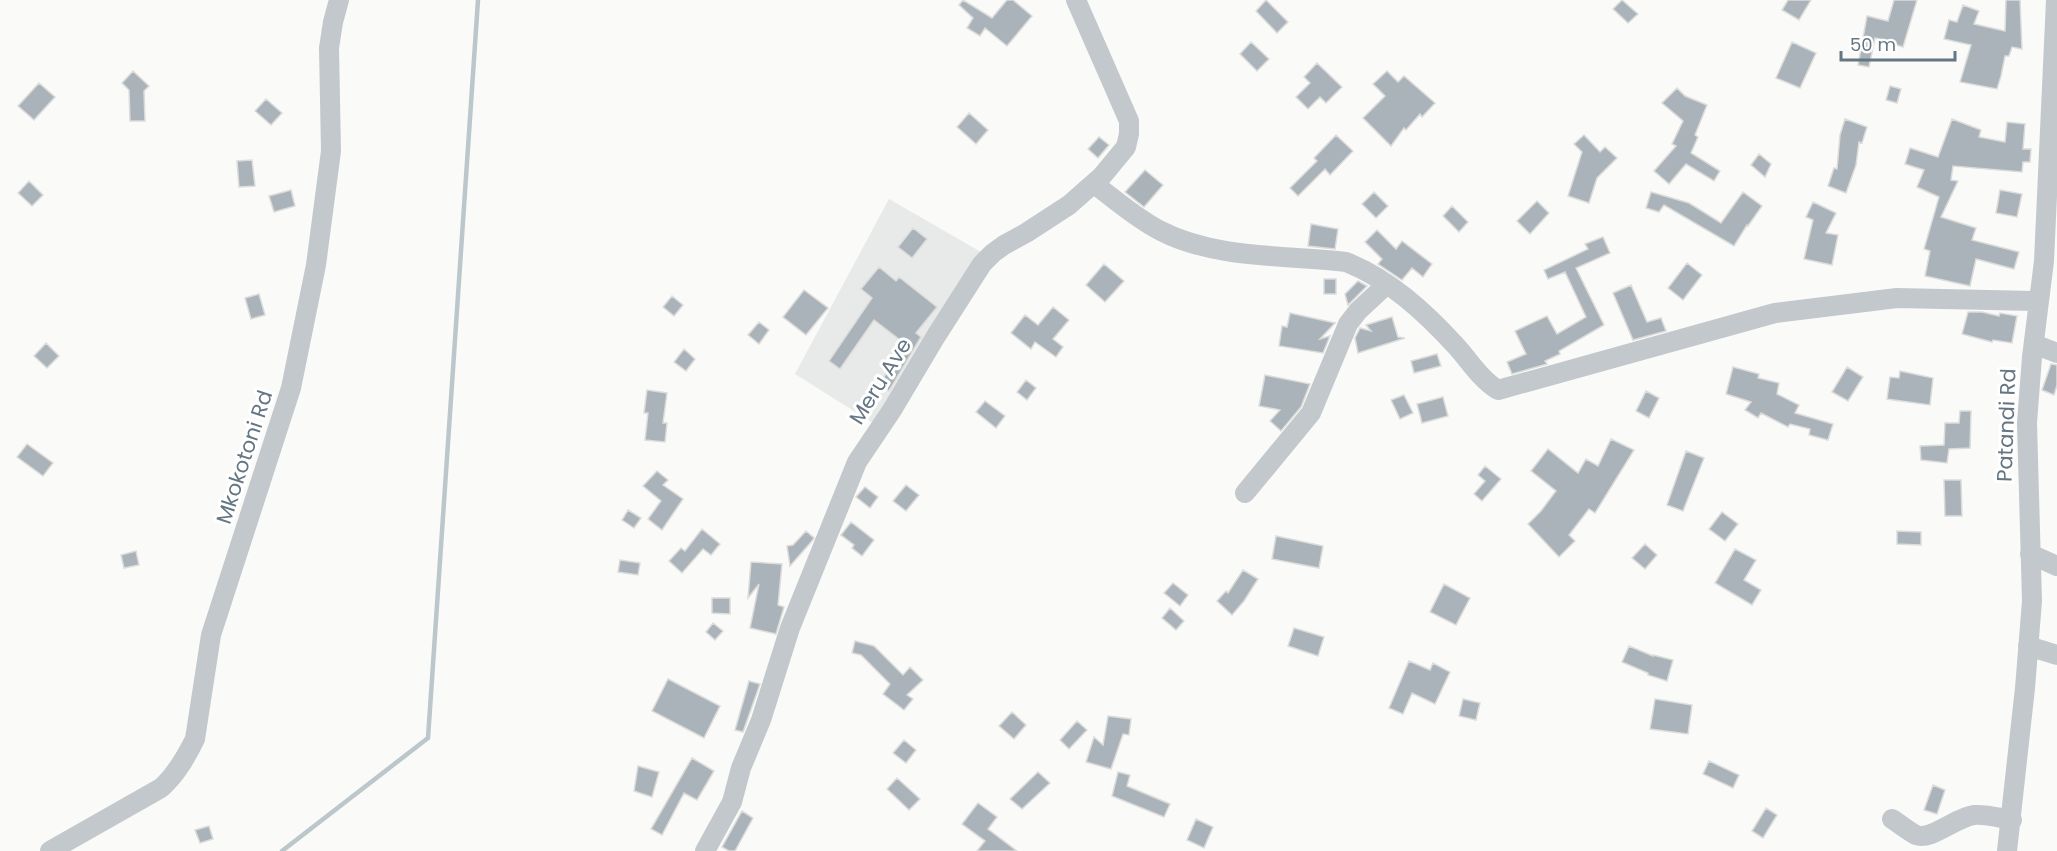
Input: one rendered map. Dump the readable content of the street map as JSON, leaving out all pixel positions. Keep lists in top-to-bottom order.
{
  "streets": {
    "street": ["Meru Ave", "Patandi Rd", "Mkokotoni Rd"]
  },
  "scale_bar": "50 m"
}
